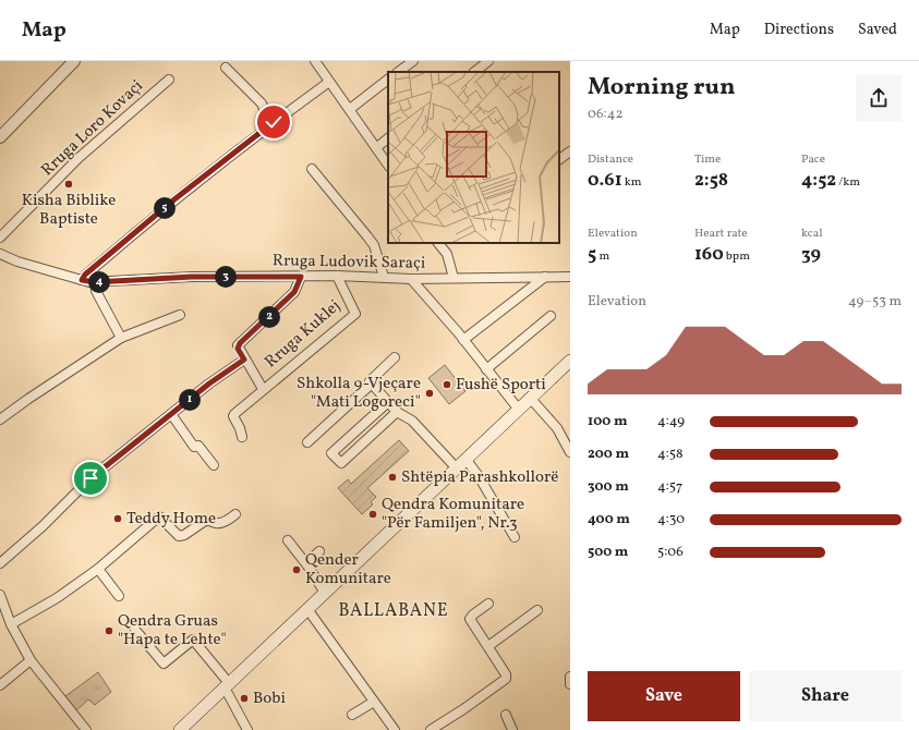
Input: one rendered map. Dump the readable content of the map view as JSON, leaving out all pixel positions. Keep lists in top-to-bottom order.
{
  "streets": {
    "street": ["Rruga Loro Kovaçi", "Rruga Ludovik Saraçi", "Rruga Kuklej"]
  },
  "crossings": [
    ["Rruga Ludovik Saraçi", "Rruga Kuklej"]
  ],
  "districts": ["BALLABANE"],
  "places": [
    "Kisha Biblike Baptiste",
    "Fushë Sporti",
    "Shkolla 9-Vjeçare \"Mati Logoreci\"",
    "Shtëpia Parashkollorë",
    "Qendra Komunitare \"Për Familjen\", Nr.3",
    "Teddy Home",
    "Qender Komunitare",
    "Qendra Gruas \"Hapa te Lehte\"",
    "Bobi"
  ],
  "page": {
    "header": "Map",
    "nav": ["Map", "Directions", "Saved"],
    "heading": ["Morning run", "06:42"],
    "stats": [
      ["Distance", "0.61 km"],
      ["Time", "2:58"],
      ["Pace", "4:52 /km"],
      ["Elevation", "5 m"],
      ["Heart rate", "160 bpm"],
      ["kcal", "39"]
    ],
    "pins": [
      "5",
      "3",
      "4",
      "2",
      "1"
    ],
    "chart": ["Elevation", "49–53 m"],
    "list": [
      {
        "name": "100 m",
        "note": "4:49"
      },
      {
        "name": "200 m",
        "note": "4:58"
      },
      {
        "name": "300 m",
        "note": "4:57"
      },
      {
        "name": "400 m",
        "note": "4:30"
      },
      {
        "name": "500 m",
        "note": "5:06"
      }
    ],
    "buttons": ["Save", "Share"]
  }
}
